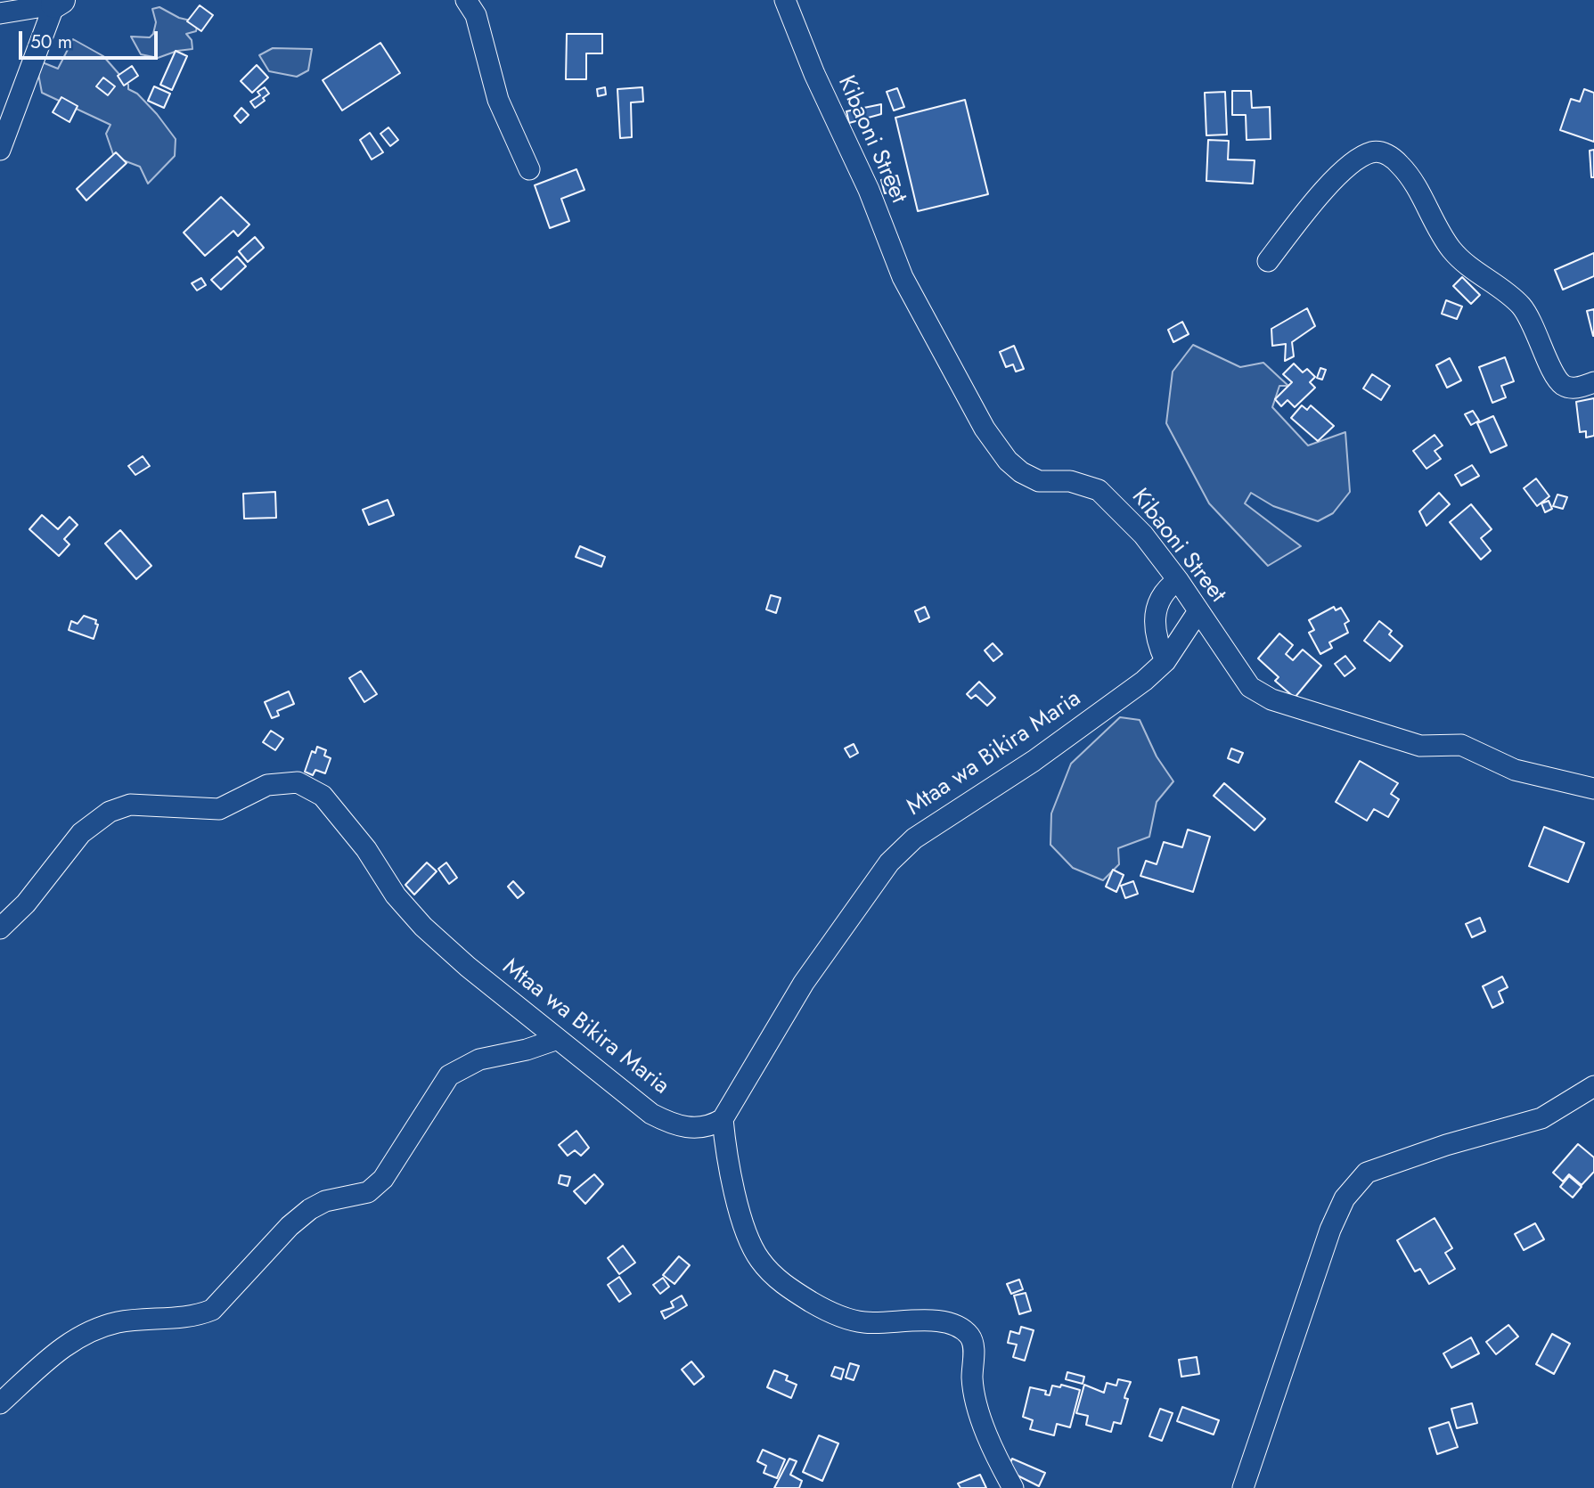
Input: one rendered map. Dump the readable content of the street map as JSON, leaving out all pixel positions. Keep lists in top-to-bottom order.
{
  "streets": {
    "street": ["Kibaoni Street", "Mtaa wa Bikira Maria"]
  },
  "crossings": [
    ["Kibaoni Street", "Mtaa wa Bikira Maria"]
  ],
  "scale_bar": "50 m"
}
